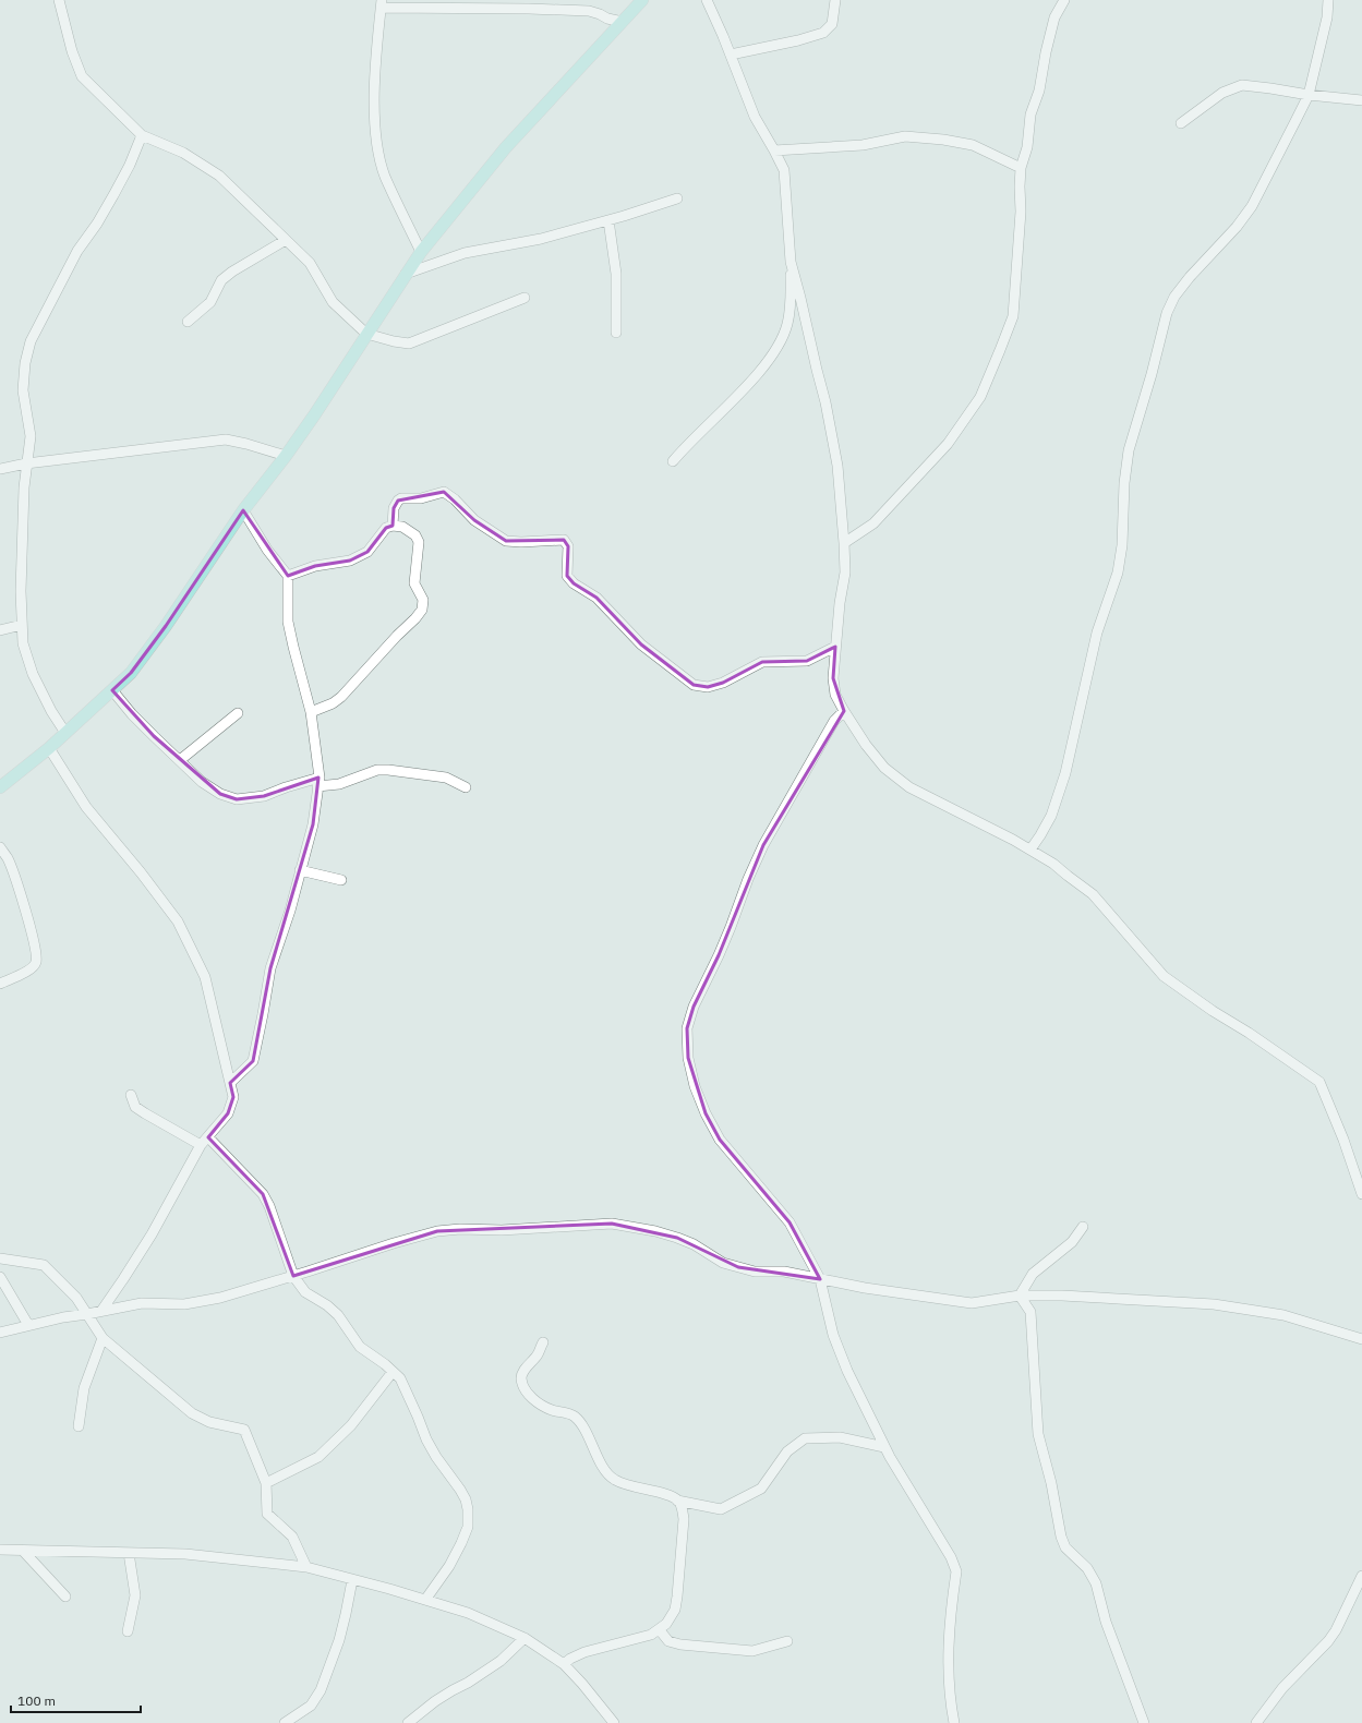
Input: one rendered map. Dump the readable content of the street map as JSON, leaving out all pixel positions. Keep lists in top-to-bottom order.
{
  "scale_bar": "100 m"
}
